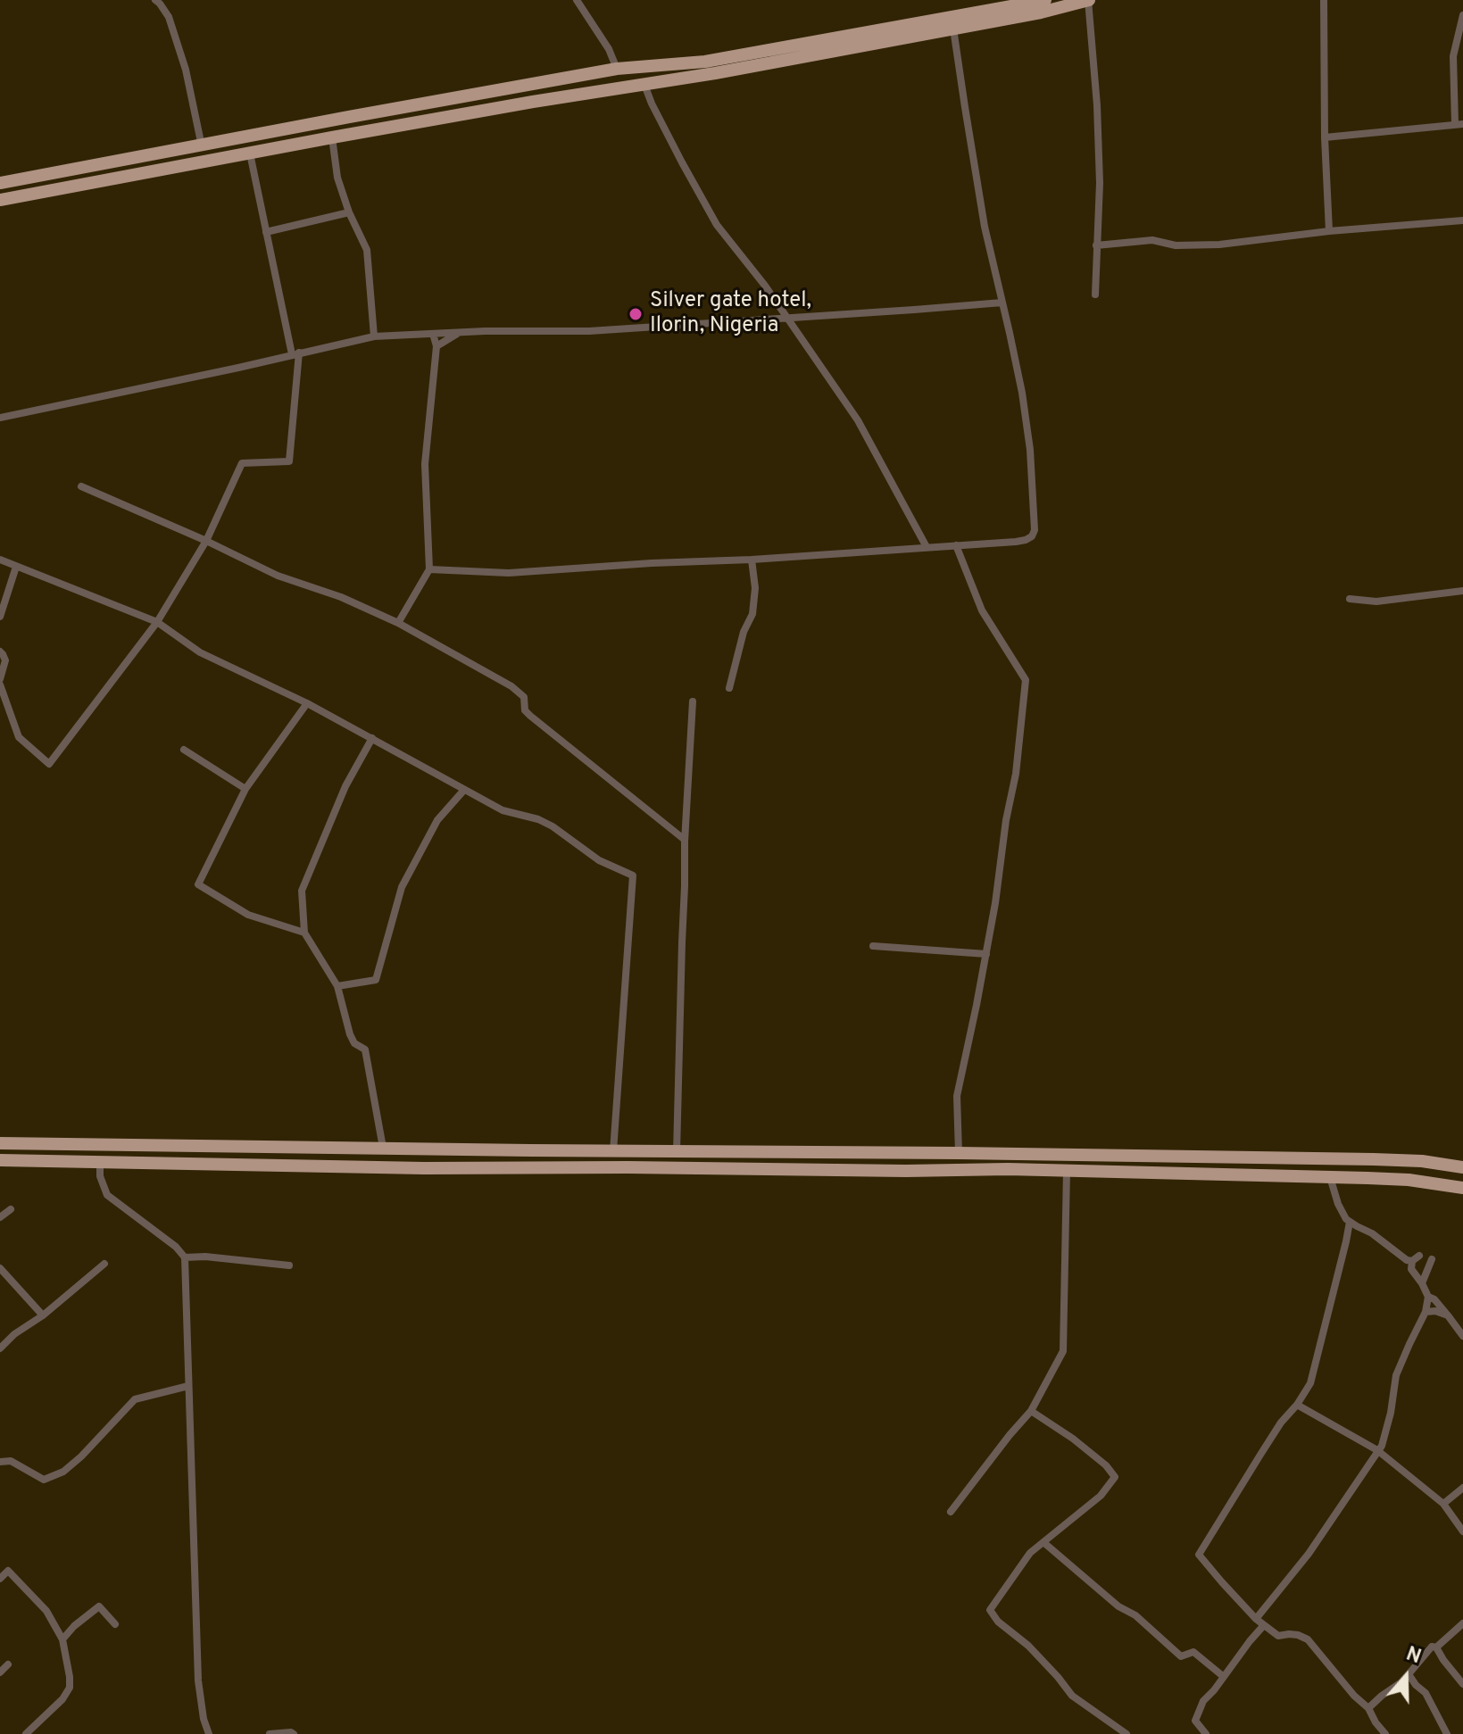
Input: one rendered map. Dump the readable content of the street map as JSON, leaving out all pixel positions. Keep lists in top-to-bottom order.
{
  "places": ["Silver gate hotel, Ilorin, Nigeria"],
  "north": "top"
}
